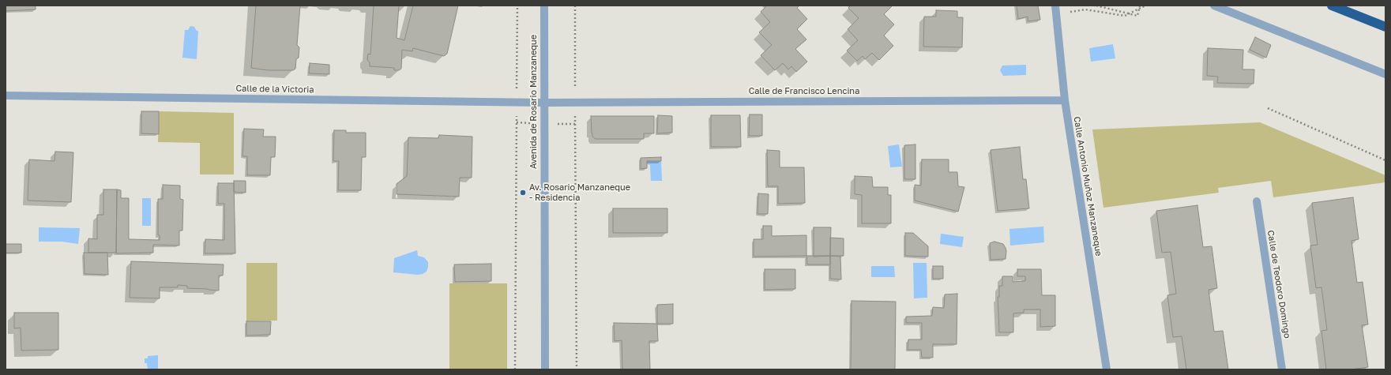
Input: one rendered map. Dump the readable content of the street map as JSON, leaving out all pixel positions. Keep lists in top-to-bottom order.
{
  "streets": {
    "street": [
      "Calle de la Victoria",
      "Calle de Francisco Lencina",
      "Avenida de Rosario Manzaneque",
      "Calle Antonio Muñoz Manzaneque",
      "Calle de Teodoro Domingo"
    ]
  },
  "crossings": [
    ["Calle de la Victoria", "Calle de Francisco Lencina"],
    ["Calle de la Victoria", "Avenida de Rosario Manzaneque"],
    ["Calle de Francisco Lencina", "Avenida de Rosario Manzaneque"],
    ["Calle de Francisco Lencina", "Calle Antonio Muñoz Manzaneque"]
  ],
  "places": ["Av. Rosario Manzaneque - Residencia"]
}
